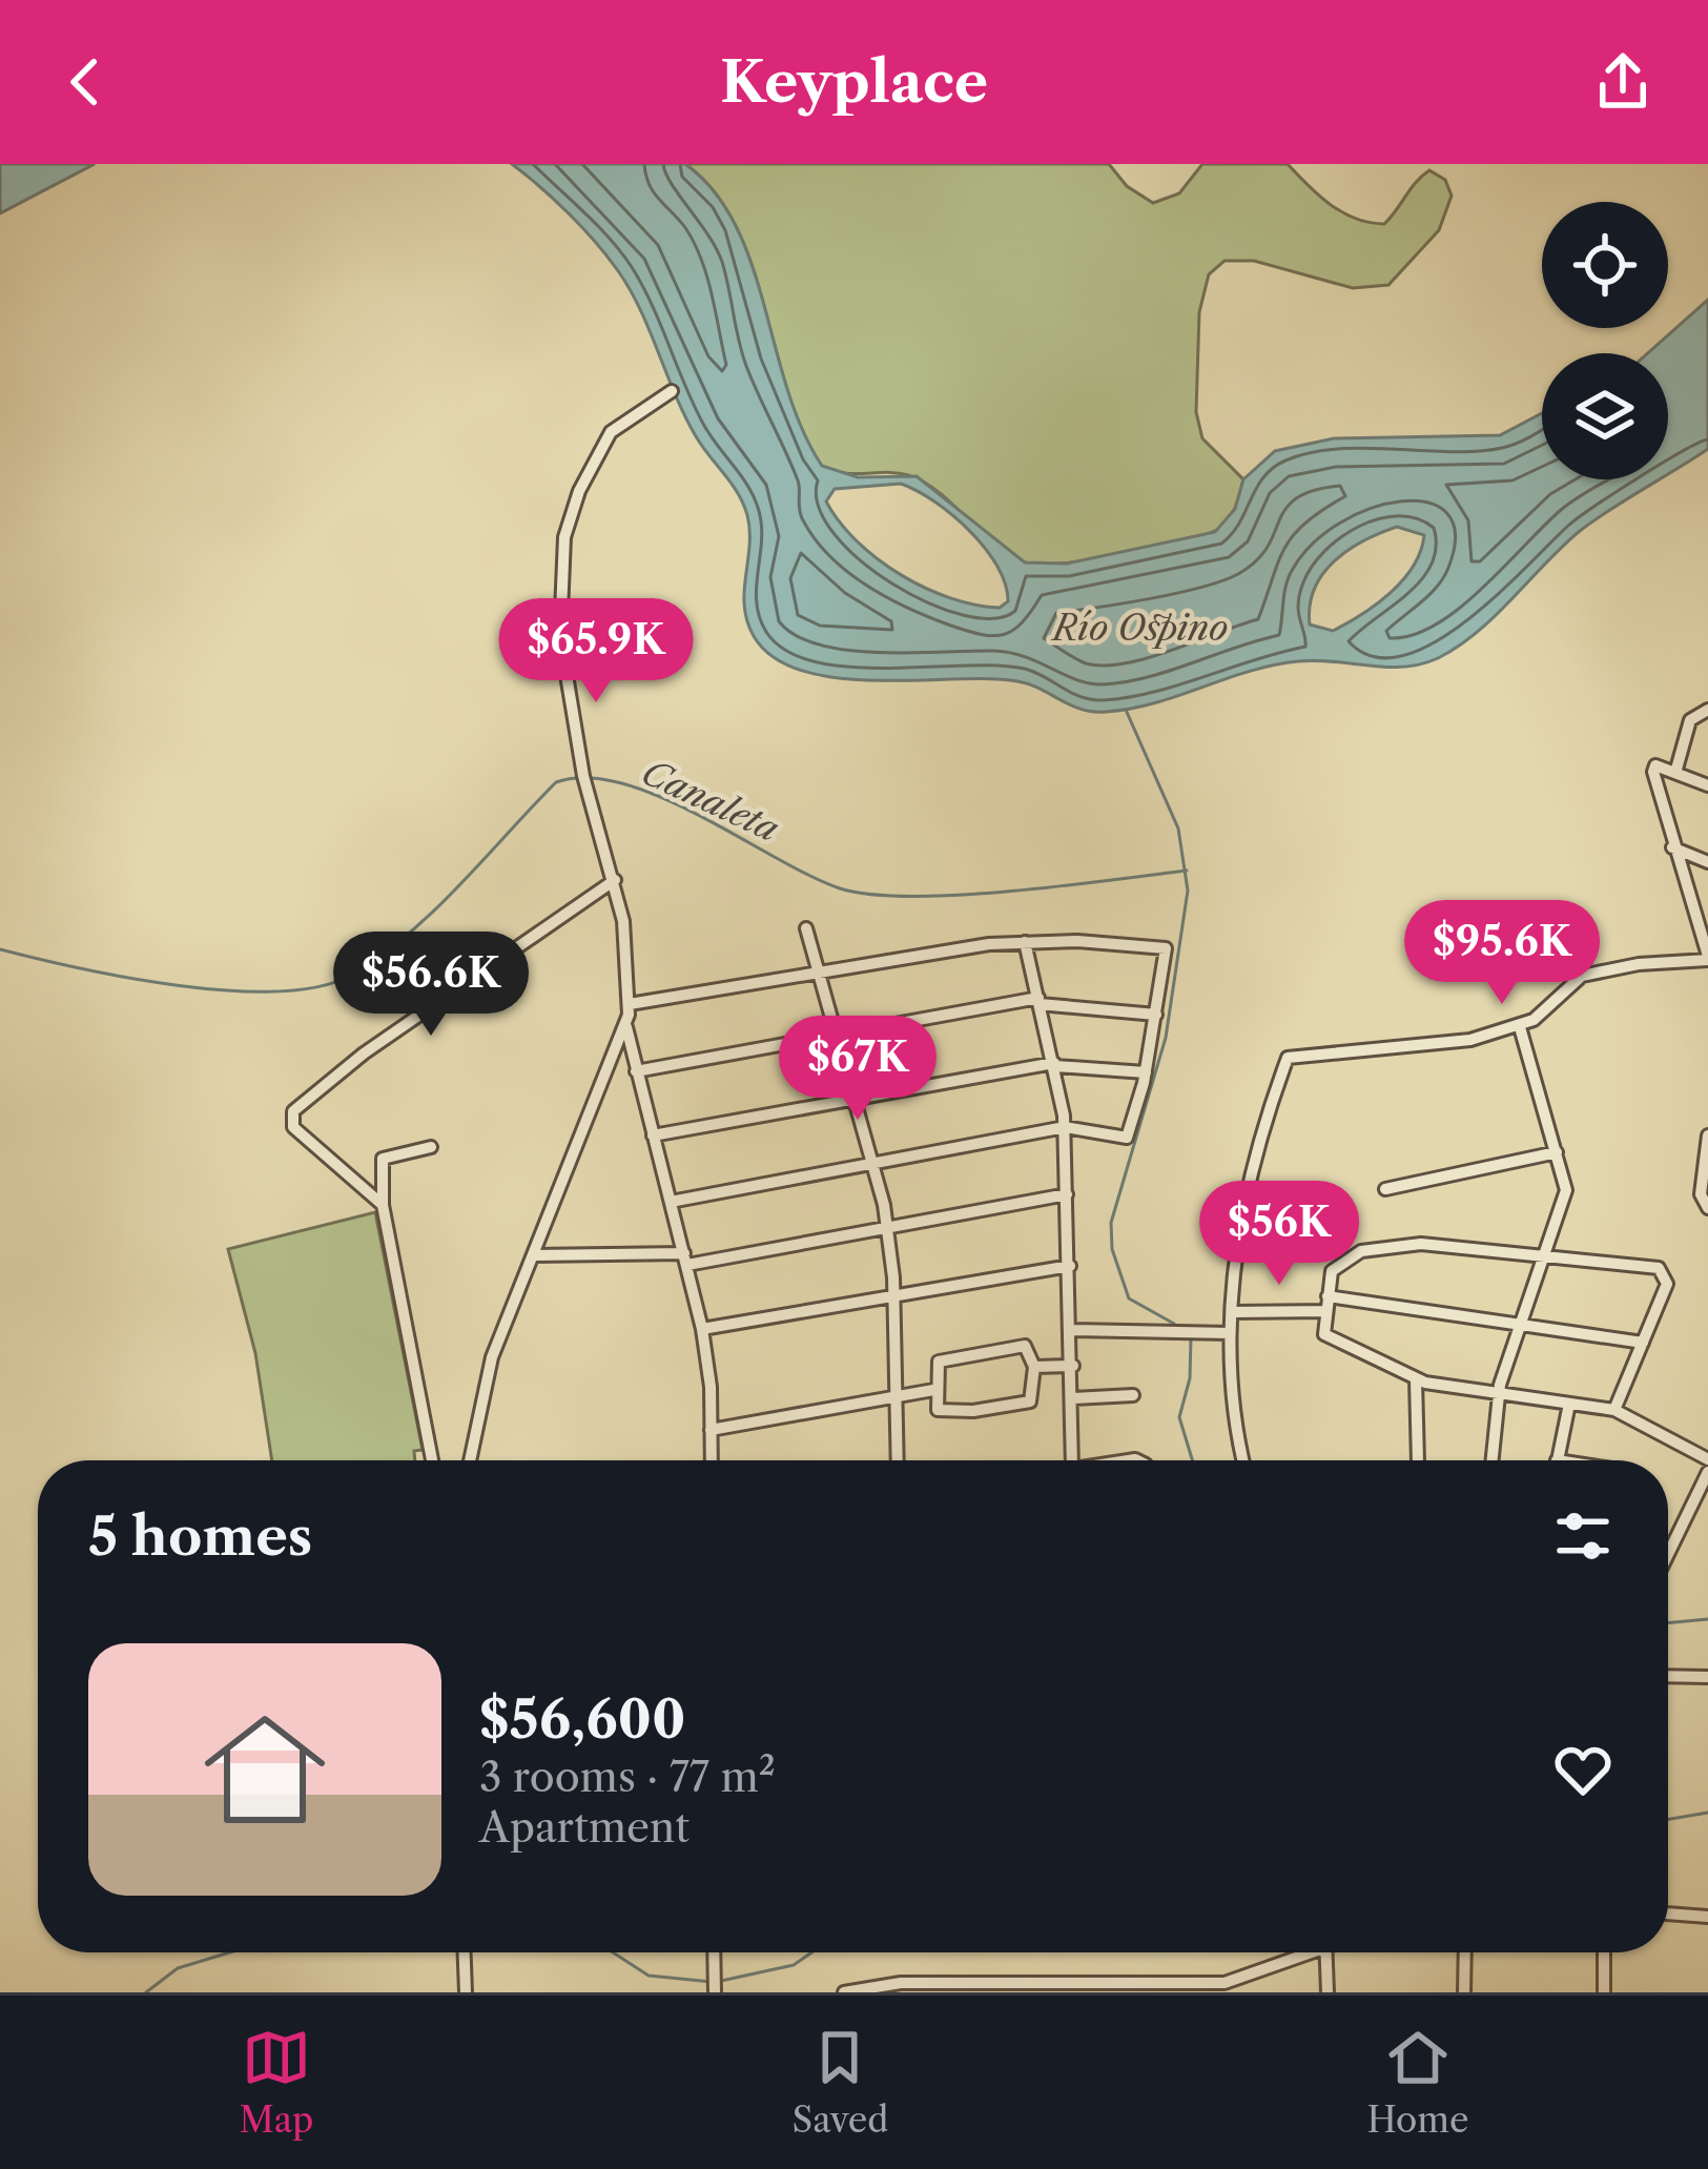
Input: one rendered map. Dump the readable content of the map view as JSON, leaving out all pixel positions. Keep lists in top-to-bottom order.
{
  "water": ["Río Ospino", "Canaleta"],
  "page": {
    "header": "Keyplace",
    "price": [
      "$65.9K",
      "$95.6K",
      "$56.6K",
      "$67K",
      "$56K"
    ],
    "heading": "5 homes",
    "list": [
      {
        "name": "$56,600",
        "note": "3 rooms · 77 m² · Apartment"
      }
    ],
    "tabs": ["Map", "Saved", "Home"]
  }
}
